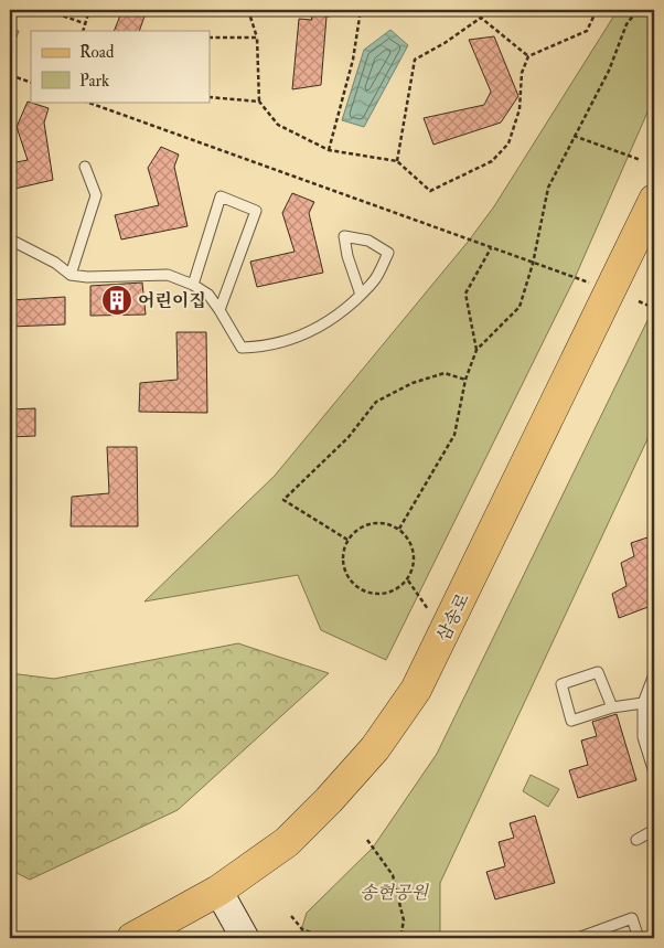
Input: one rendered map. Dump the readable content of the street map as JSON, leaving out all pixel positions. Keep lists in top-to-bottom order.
{
  "streets": {
    "main road": ["삼송로"]
  },
  "parks": ["송현공원"],
  "places": {
    "building": ["어린이집"]
  },
  "legend": ["Road", "Park"]
}
